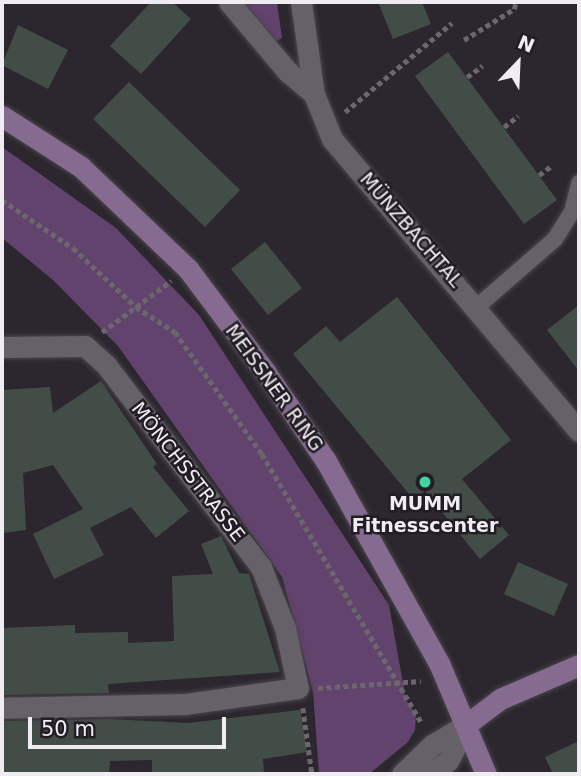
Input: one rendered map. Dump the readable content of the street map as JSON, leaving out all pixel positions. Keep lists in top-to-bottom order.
{
  "streets": {
    "main road": ["MEISSNER RING"],
    "street": ["MÜNZBACHTAL", "MÖNCHSSTRASSE"]
  },
  "places": ["MUMM Fitnesscenter"],
  "scale_bar": "50 m",
  "north": "top right"
}
